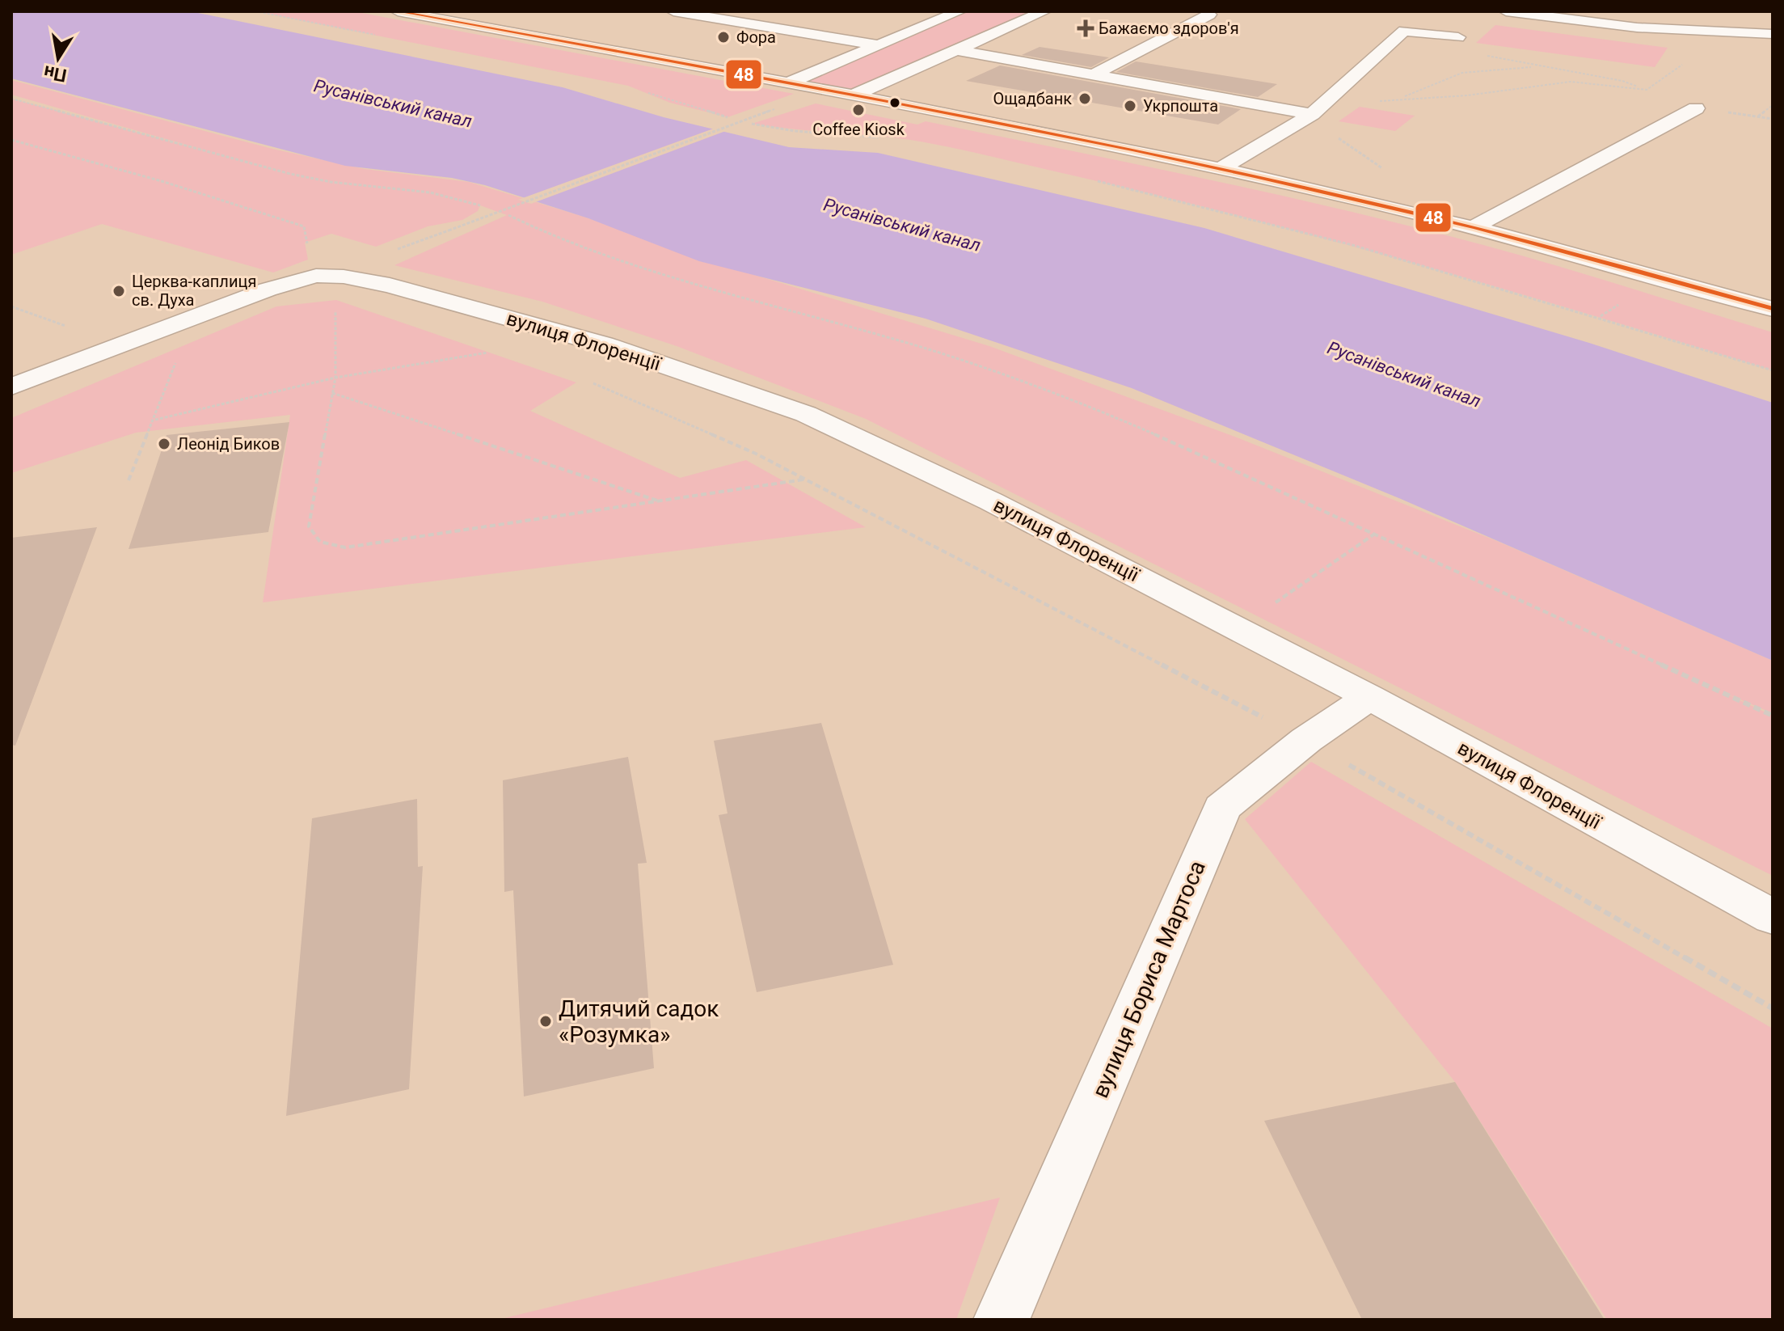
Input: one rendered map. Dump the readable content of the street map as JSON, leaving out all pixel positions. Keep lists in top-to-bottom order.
{
  "streets": {
    "street": ["вулиця Флоренції", "вулиця Бориса Мартоса"]
  },
  "crossings": [
    ["вулиця Флоренції", "вулиця Бориса Мартоса"]
  ],
  "water": ["Русанівський канал"],
  "places": {
    "health": ["Бажаємо здоров'я"],
    "other": [
      "Фора",
      "Ощадбанк",
      "Укрпошта",
      "Coffee Kiosk",
      "Церква-каплиця св. Духа",
      "Леонід Биков",
      "Дитячий садок «Розумка»"
    ]
  },
  "lines": ["transit line 48"],
  "north": "bottom"
}
